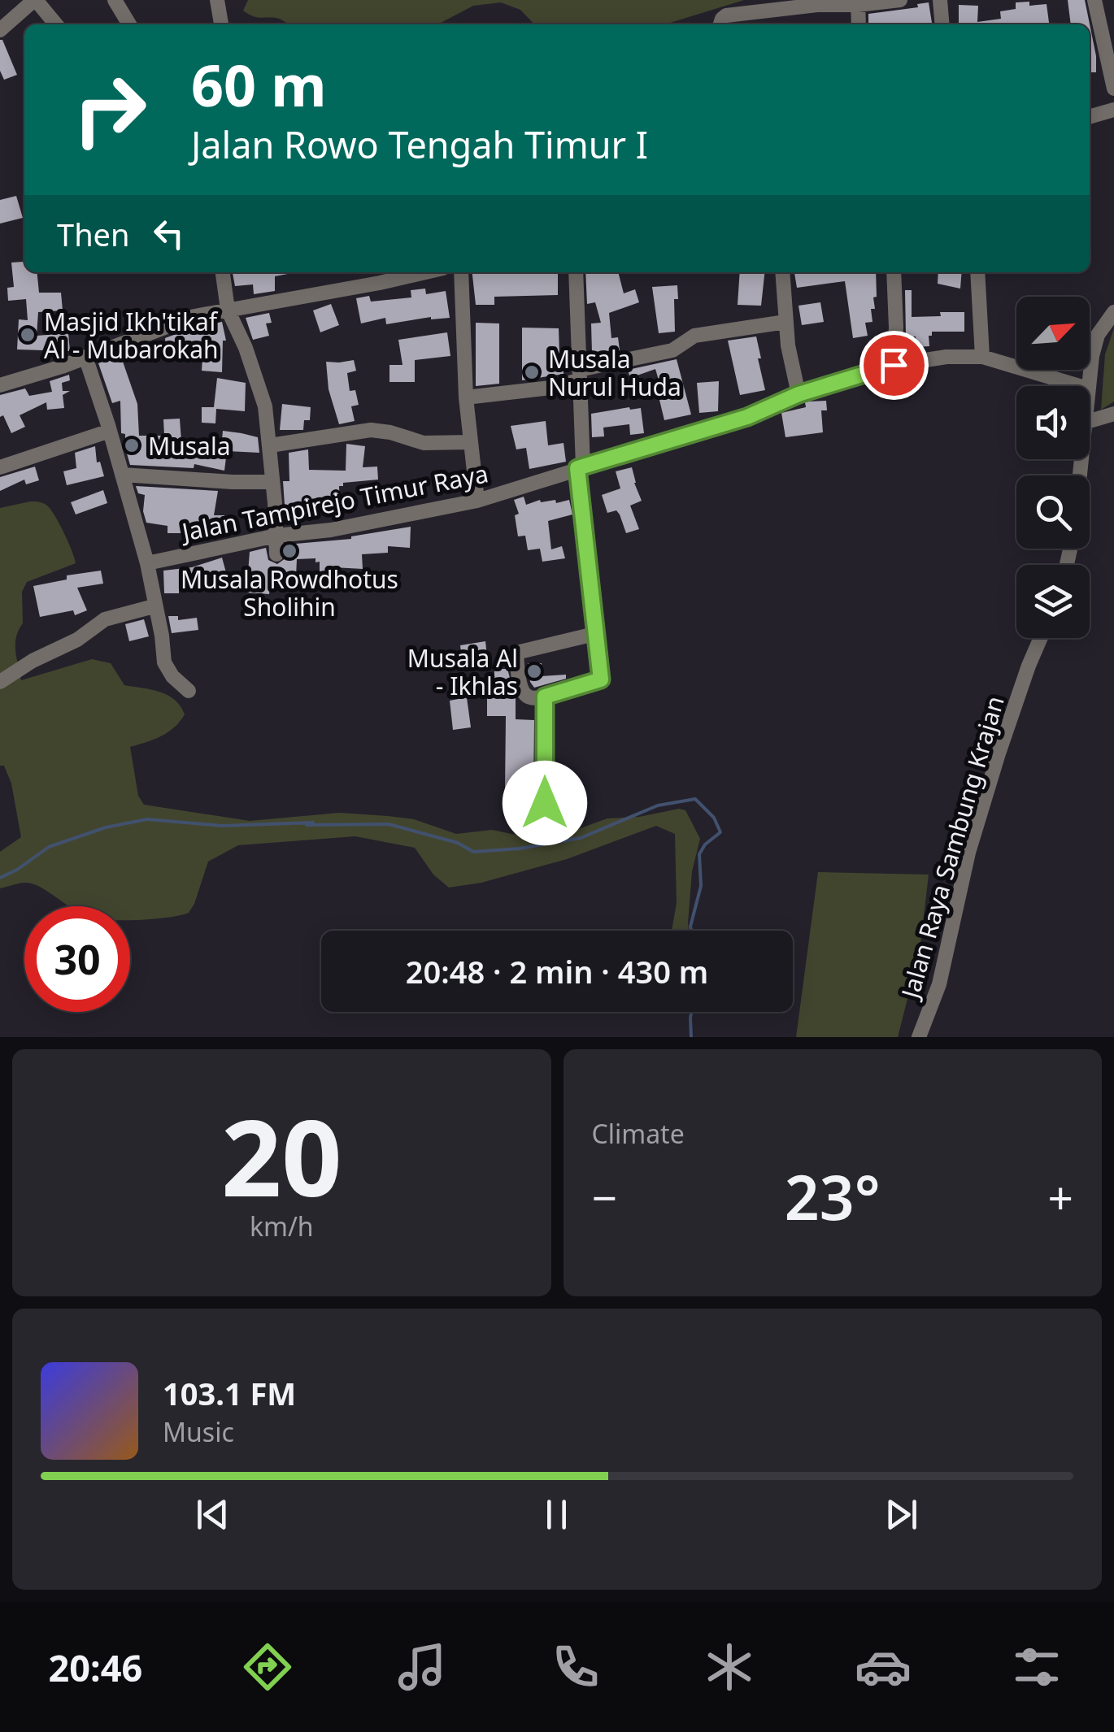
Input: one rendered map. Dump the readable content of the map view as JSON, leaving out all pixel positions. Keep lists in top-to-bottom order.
{
  "streets": {
    "street": ["Jalan Tampirejo Timur Raya", "Jalan Raya Sambung Krajan"]
  },
  "places": [
    "Masjid Ikh'tikaf Al - Mubarokah",
    "Musala Nurul Huda",
    "Musala",
    "Musala Rowdhotus Sholihin",
    "Musala Al - Ikhlas"
  ],
  "north": "top right",
  "page": {
    "turn": ["60 m", "Jalan Rowo Tengah Timur I"],
    "then": "Then",
    "limit": "30",
    "trip": "20:48 · 2 min · 430 m",
    "tile": [
      ["20", "km/h"],
      "Climate"
    ],
    "heat": ["−", "23°", "+"],
    "song": ["103.1 FM", "Music"],
    "tabs": "20:46"
  }
}
